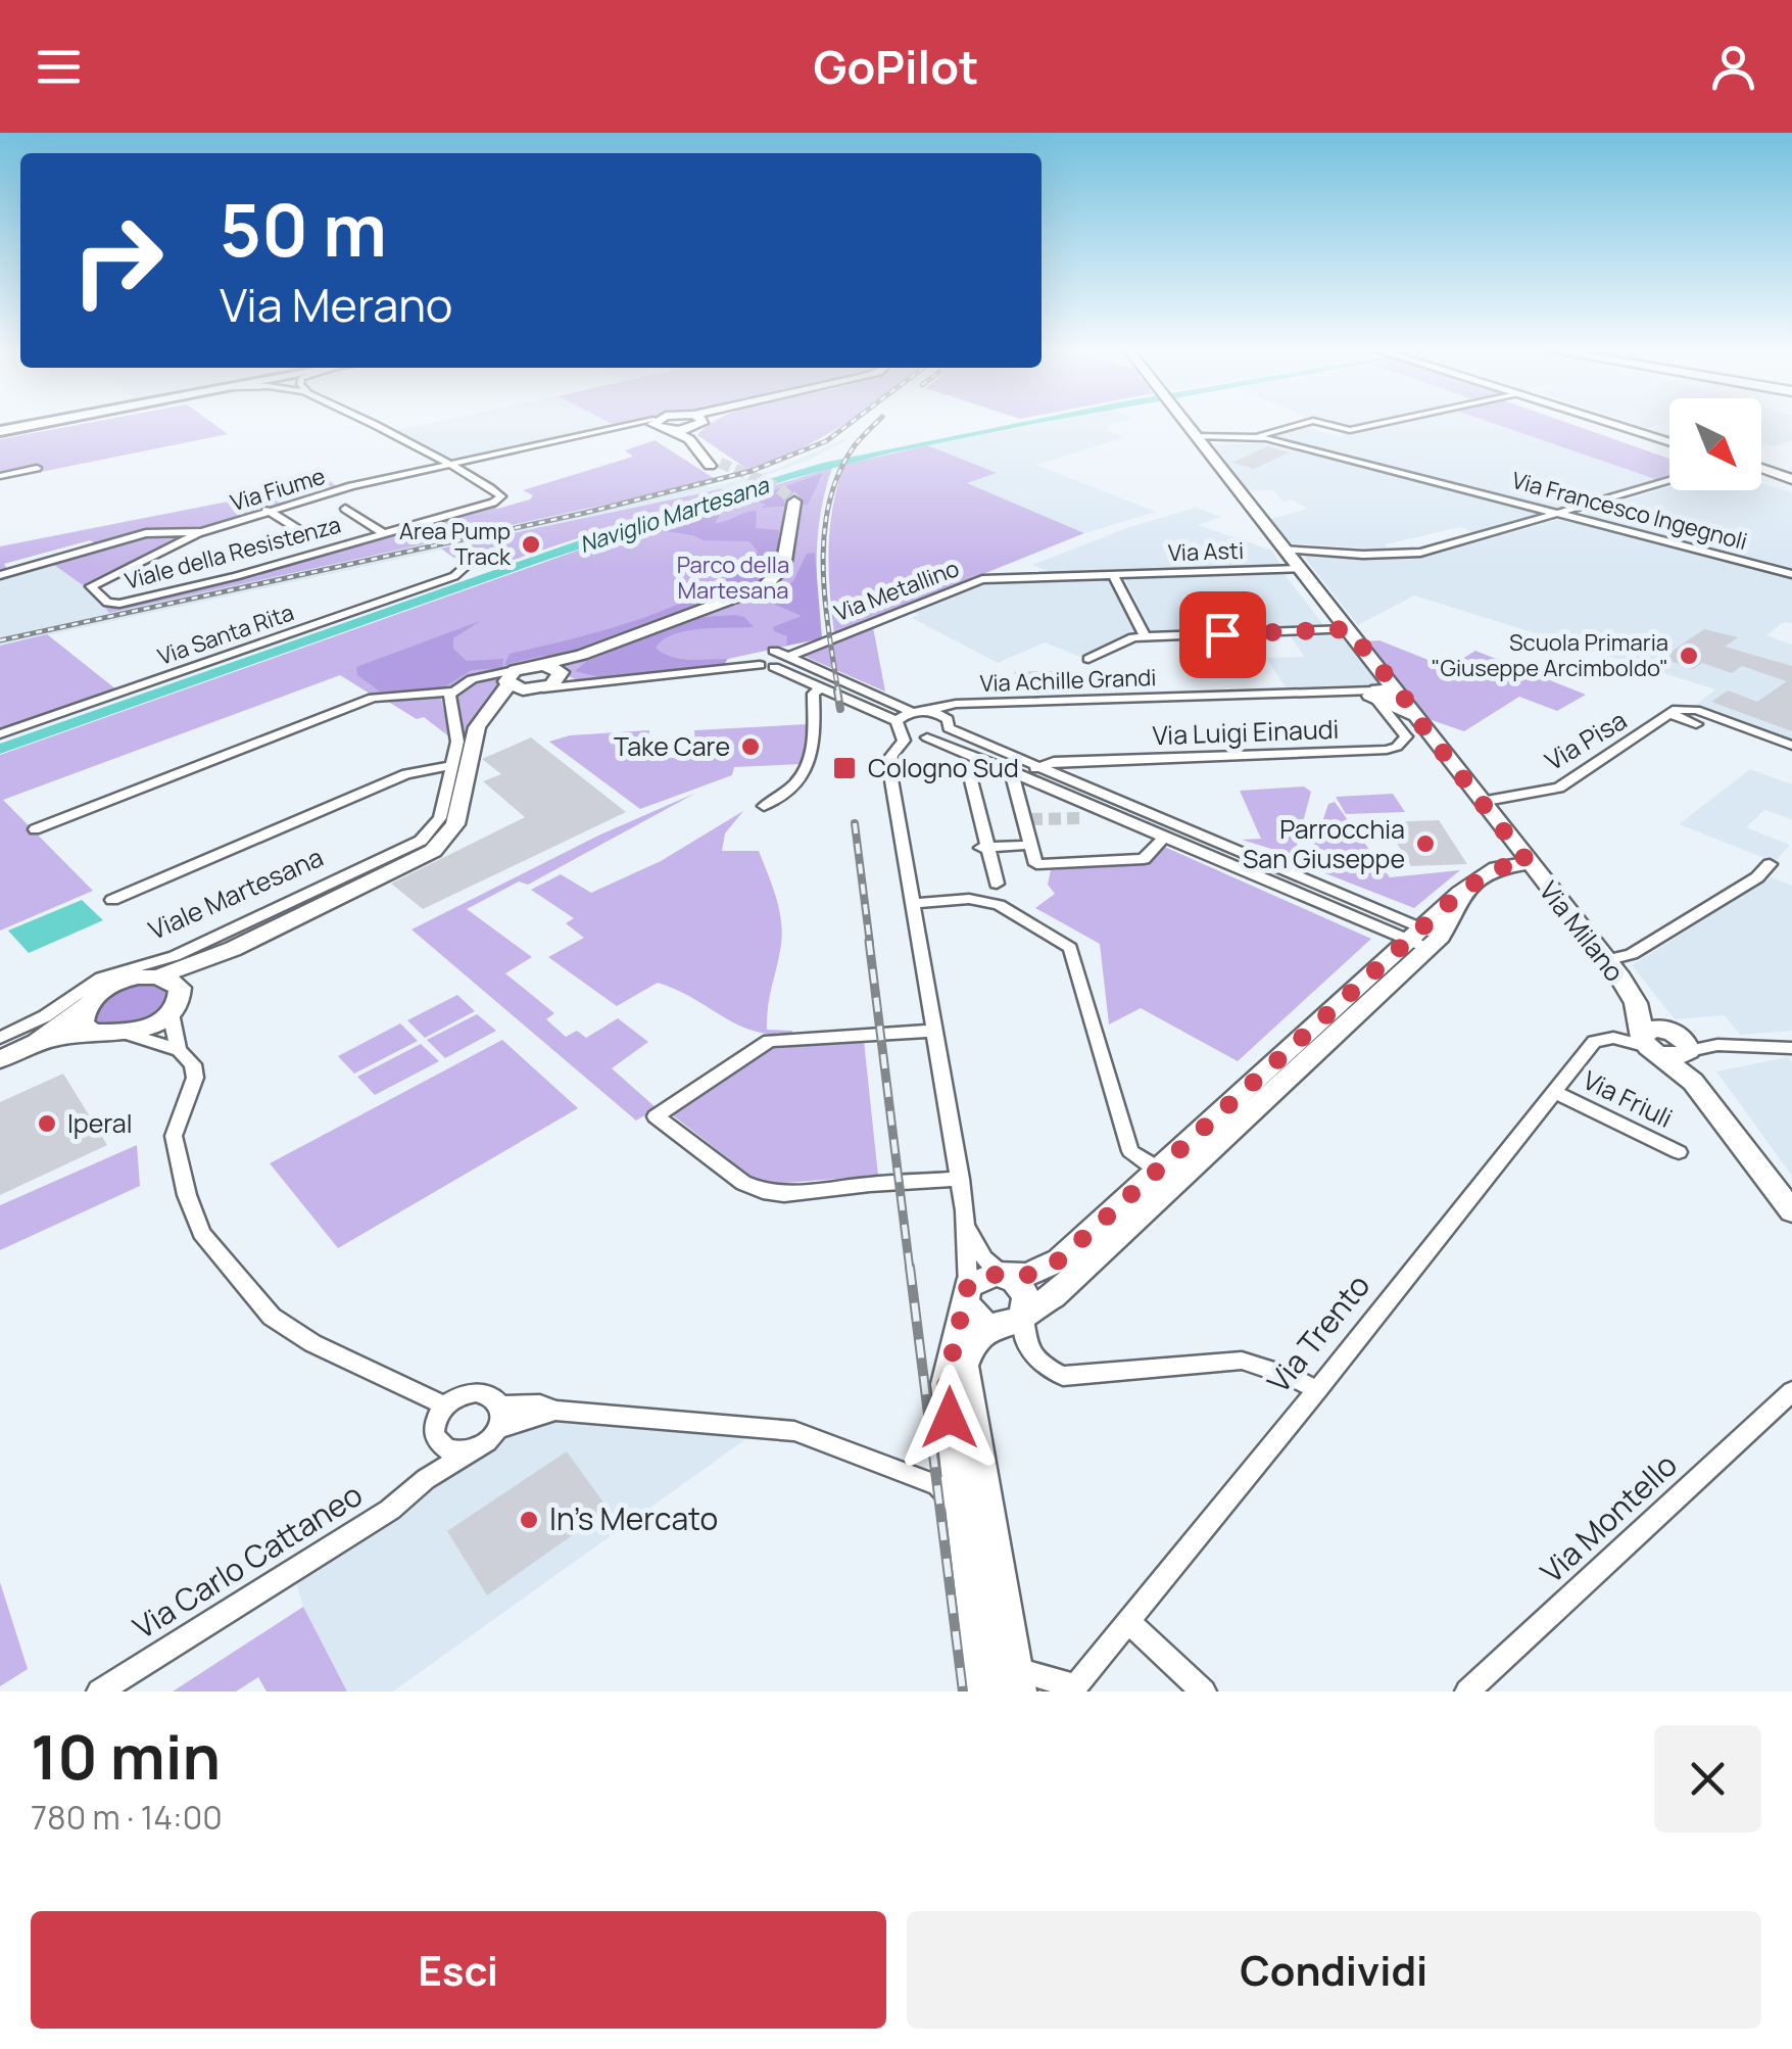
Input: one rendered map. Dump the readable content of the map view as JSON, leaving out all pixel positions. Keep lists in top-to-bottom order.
{
  "streets": {
    "street": [
      "Via Fiume",
      "Via Francesco Ingegnoli",
      "Via Asti",
      "Viale della Resistenza",
      "Via Metallino",
      "Via Santa Rita",
      "Via Achille Grandi",
      "Via Luigi Einaudi",
      "Via Pisa",
      "Viale Martesana",
      "Via Milano",
      "Via Friuli",
      "Via Trento",
      "Via Montello",
      "Via Carlo Cattaneo"
    ]
  },
  "crossings": [
    ["Via Fiume", "Viale della Resistenza"],
    ["Via Francesco Ingegnoli", "Via Milano"],
    ["Via Asti", "Via Metallino"],
    ["Via Asti", "Via Milano"],
    ["Via Achille Grandi", "Via Luigi Einaudi"],
    ["Via Achille Grandi", "Via Milano"],
    ["Via Luigi Einaudi", "Via Milano"],
    ["Via Pisa", "Via Milano"],
    ["Via Milano", "Via Trento"],
    ["Via Friuli", "Via Trento"]
  ],
  "water": ["Naviglio Martesana"],
  "parks": ["Parco della Martesana"],
  "places": {
    "other": [
      "Area Pump Track",
      "Scuola Primaria \"Giuseppe Arcimboldo\"",
      "Take Care",
      "Parrocchia San Giuseppe",
      "Iperal",
      "In's Mercato"
    ],
    "transit": ["Cologno Sud"]
  },
  "north": "bottom right",
  "page": {
    "header": "GoPilot",
    "turn": ["50 m", "Via Merano"],
    "heading": ["10 min", "780 m · 14:00"],
    "buttons": ["Esci", "Condividi"]
  }
}
